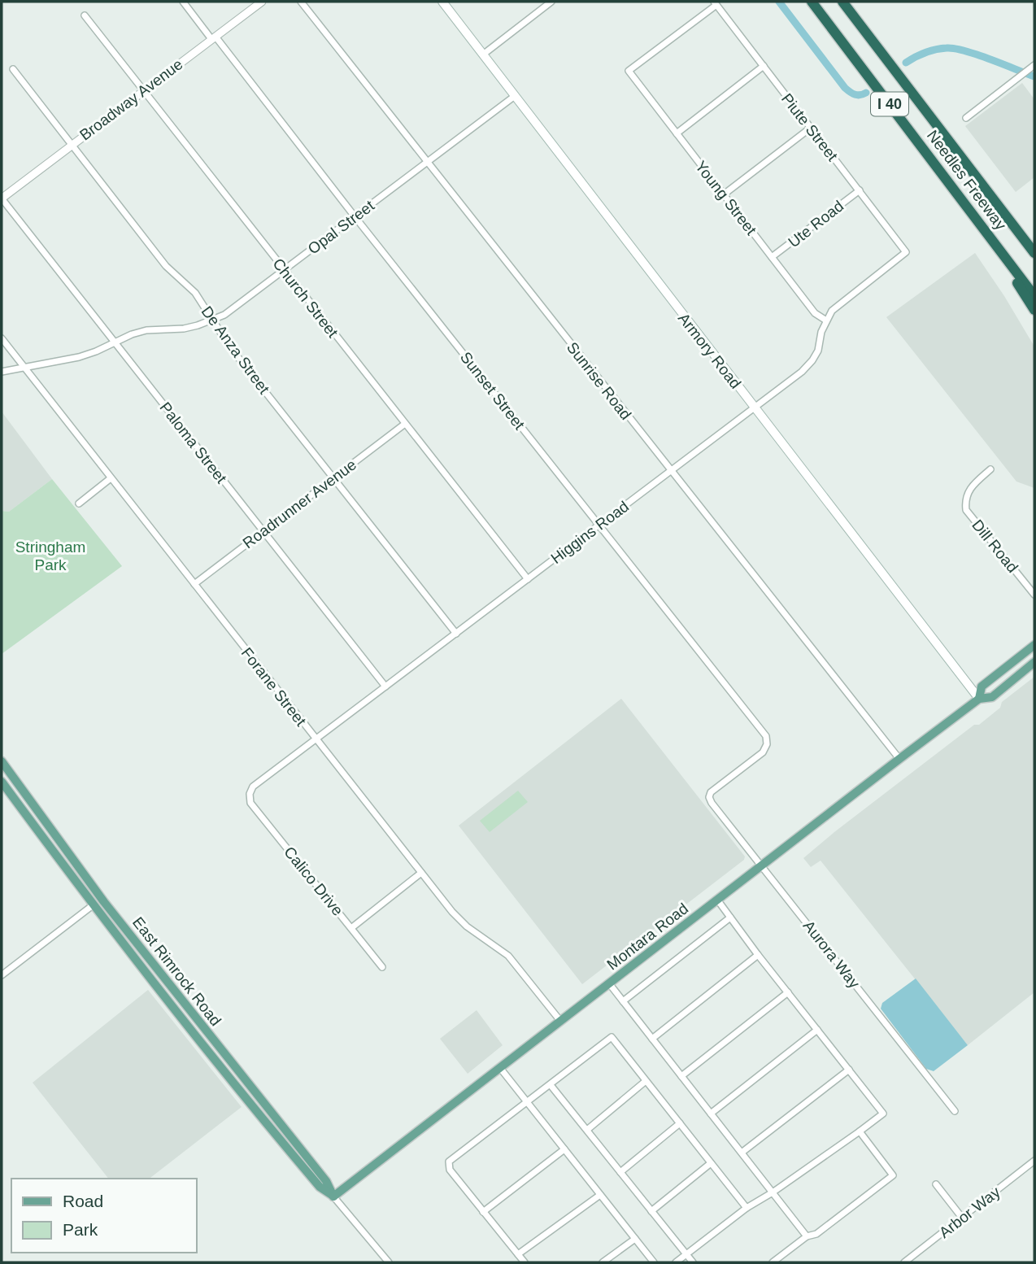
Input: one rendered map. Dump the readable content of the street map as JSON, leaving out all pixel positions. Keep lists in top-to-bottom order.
{
  "streets": {
    "highway": ["I 40", "Needles Freeway"],
    "main road": ["Armory Road", "Montara Road", "East Rimrock Road"],
    "street": [
      "Broadway Avenue",
      "Piute Street",
      "Young Street",
      "Ute Road",
      "Opal Street",
      "Church Street",
      "De Anza Street",
      "Sunrise Road",
      "Sunset Street",
      "Paloma Street",
      "Roadrunner Avenue",
      "Higgins Road",
      "Dill Road",
      "Forane Street",
      "Calico Drive",
      "Aurora Way",
      "Arbor Way"
    ]
  },
  "crossings": [
    ["Broadway Avenue", "Church Street"],
    ["Broadway Avenue", "De Anza Street"],
    ["Broadway Avenue", "Sunset Street"],
    ["Broadway Avenue", "Paloma Street"],
    ["Piute Street", "Young Street"],
    ["Piute Street", "Ute Road"],
    ["Piute Street", "Higgins Road"],
    ["Young Street", "Ute Road"],
    ["Young Street", "Higgins Road"],
    ["Opal Street", "Church Street"],
    ["Opal Street", "De Anza Street"],
    ["Opal Street", "Armory Road"],
    ["Opal Street", "Sunrise Road"],
    ["Opal Street", "Sunset Street"],
    ["Opal Street", "Paloma Street"],
    ["Opal Street", "Forane Street"],
    ["Church Street", "Roadrunner Avenue"],
    ["Church Street", "Higgins Road"],
    ["De Anza Street", "Roadrunner Avenue"],
    ["De Anza Street", "Higgins Road"],
    ["Armory Road", "Higgins Road"],
    ["Armory Road", "Montara Road"],
    ["Sunrise Road", "Higgins Road"],
    ["Sunrise Road", "Montara Road"],
    ["Sunset Street", "Higgins Road"],
    ["Sunset Street", "Aurora Way"],
    ["Paloma Street", "Roadrunner Avenue"],
    ["Paloma Street", "Higgins Road"],
    ["Roadrunner Avenue", "Forane Street"],
    ["Higgins Road", "Forane Street"],
    ["Higgins Road", "Calico Drive"],
    ["Forane Street", "Montara Road"],
    ["Montara Road", "Aurora Way"],
    ["Montara Road", "East Rimrock Road"]
  ],
  "parks": ["Stringham Park"],
  "legend": ["Road", "Park"]
}
